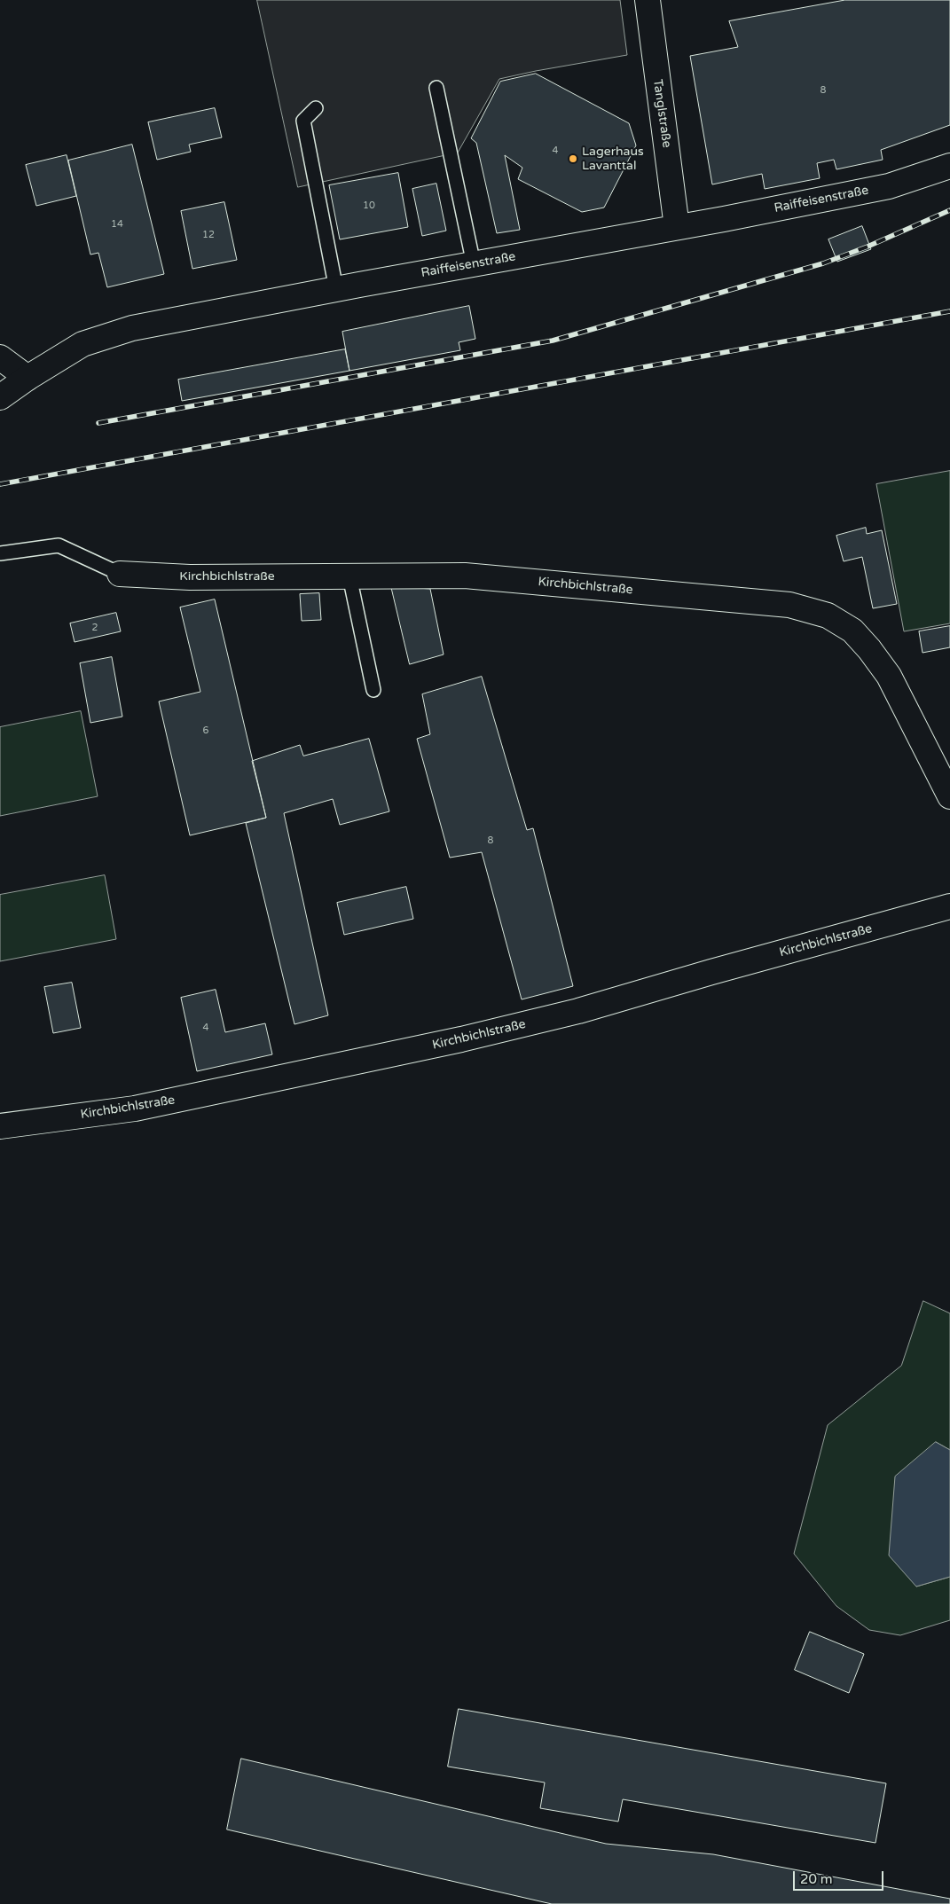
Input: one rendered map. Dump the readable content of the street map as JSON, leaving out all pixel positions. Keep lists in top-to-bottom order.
{
  "streets": {
    "street": ["Tanglstraße", "Raiffeisenstraße", "Kirchbichlstraße"]
  },
  "crossings": [
    ["Tanglstraße", "Raiffeisenstraße"]
  ],
  "places": ["Lagerhaus Lavanttal"],
  "house_numbers": [
    "8",
    "4",
    "10",
    "14",
    "12",
    "2",
    "6",
    "8",
    "4"
  ],
  "scale_bar": "20 m"
}
